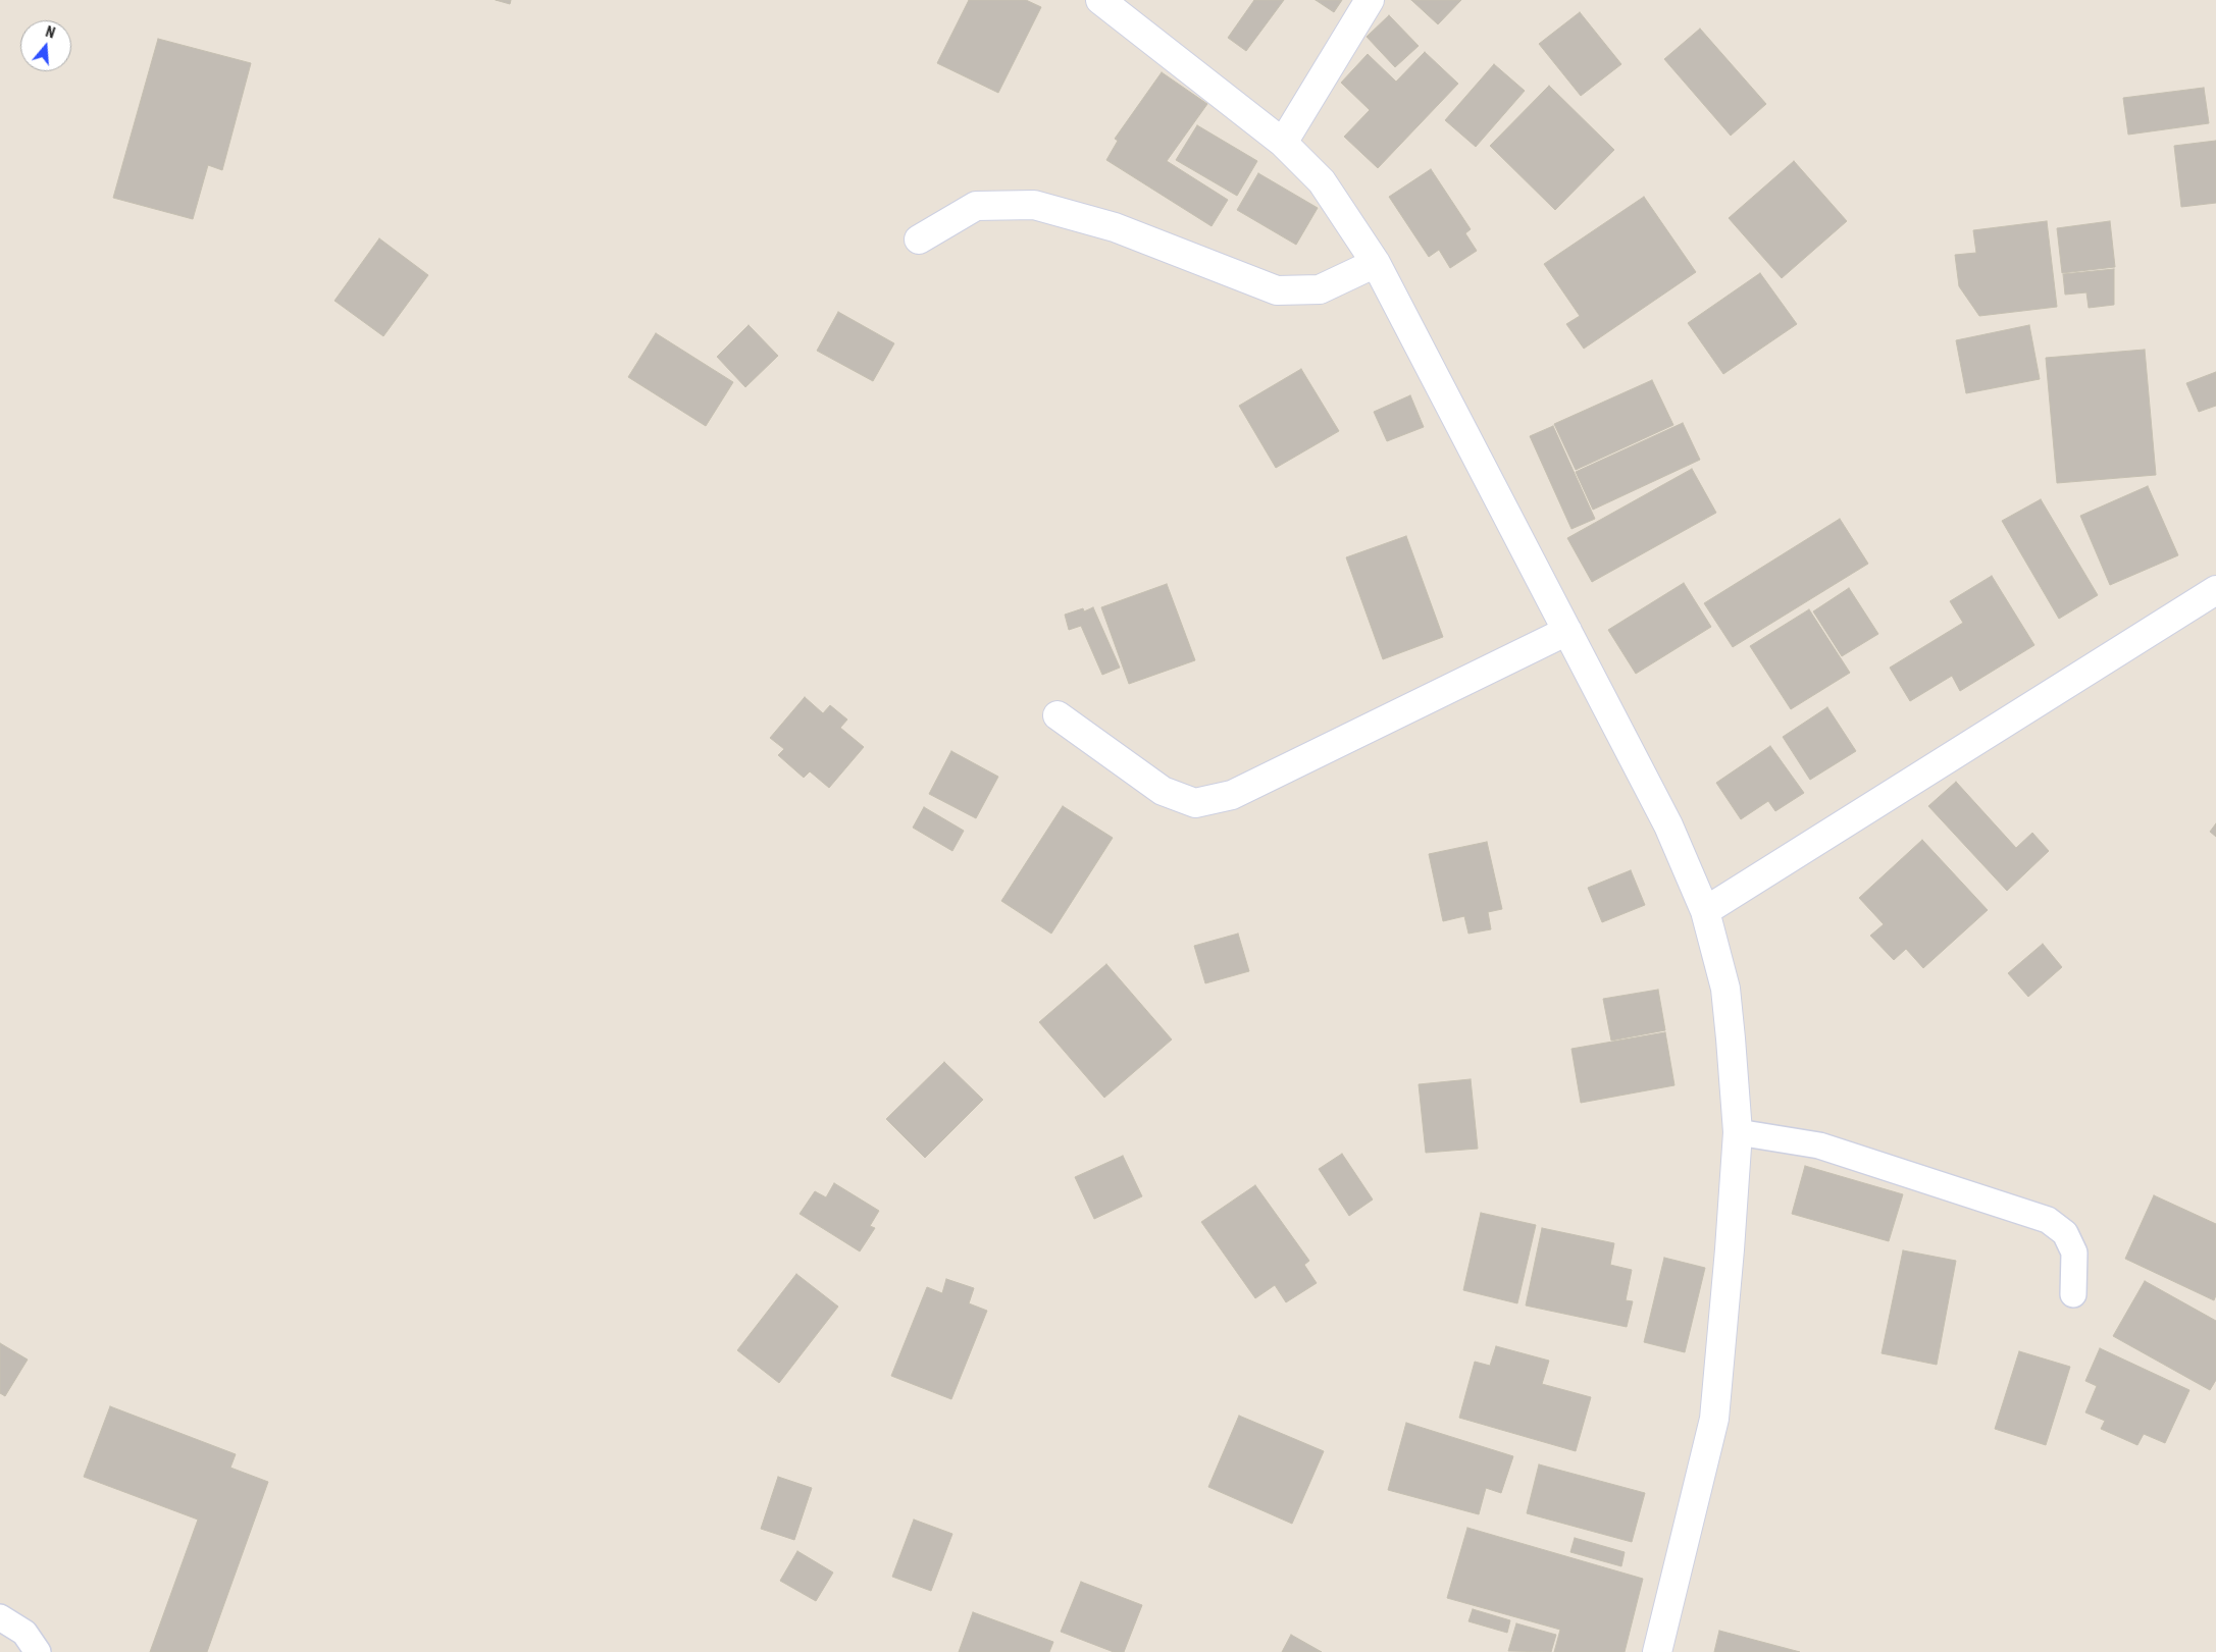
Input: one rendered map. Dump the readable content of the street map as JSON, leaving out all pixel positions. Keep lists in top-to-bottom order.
{
  "north": "top"
}
